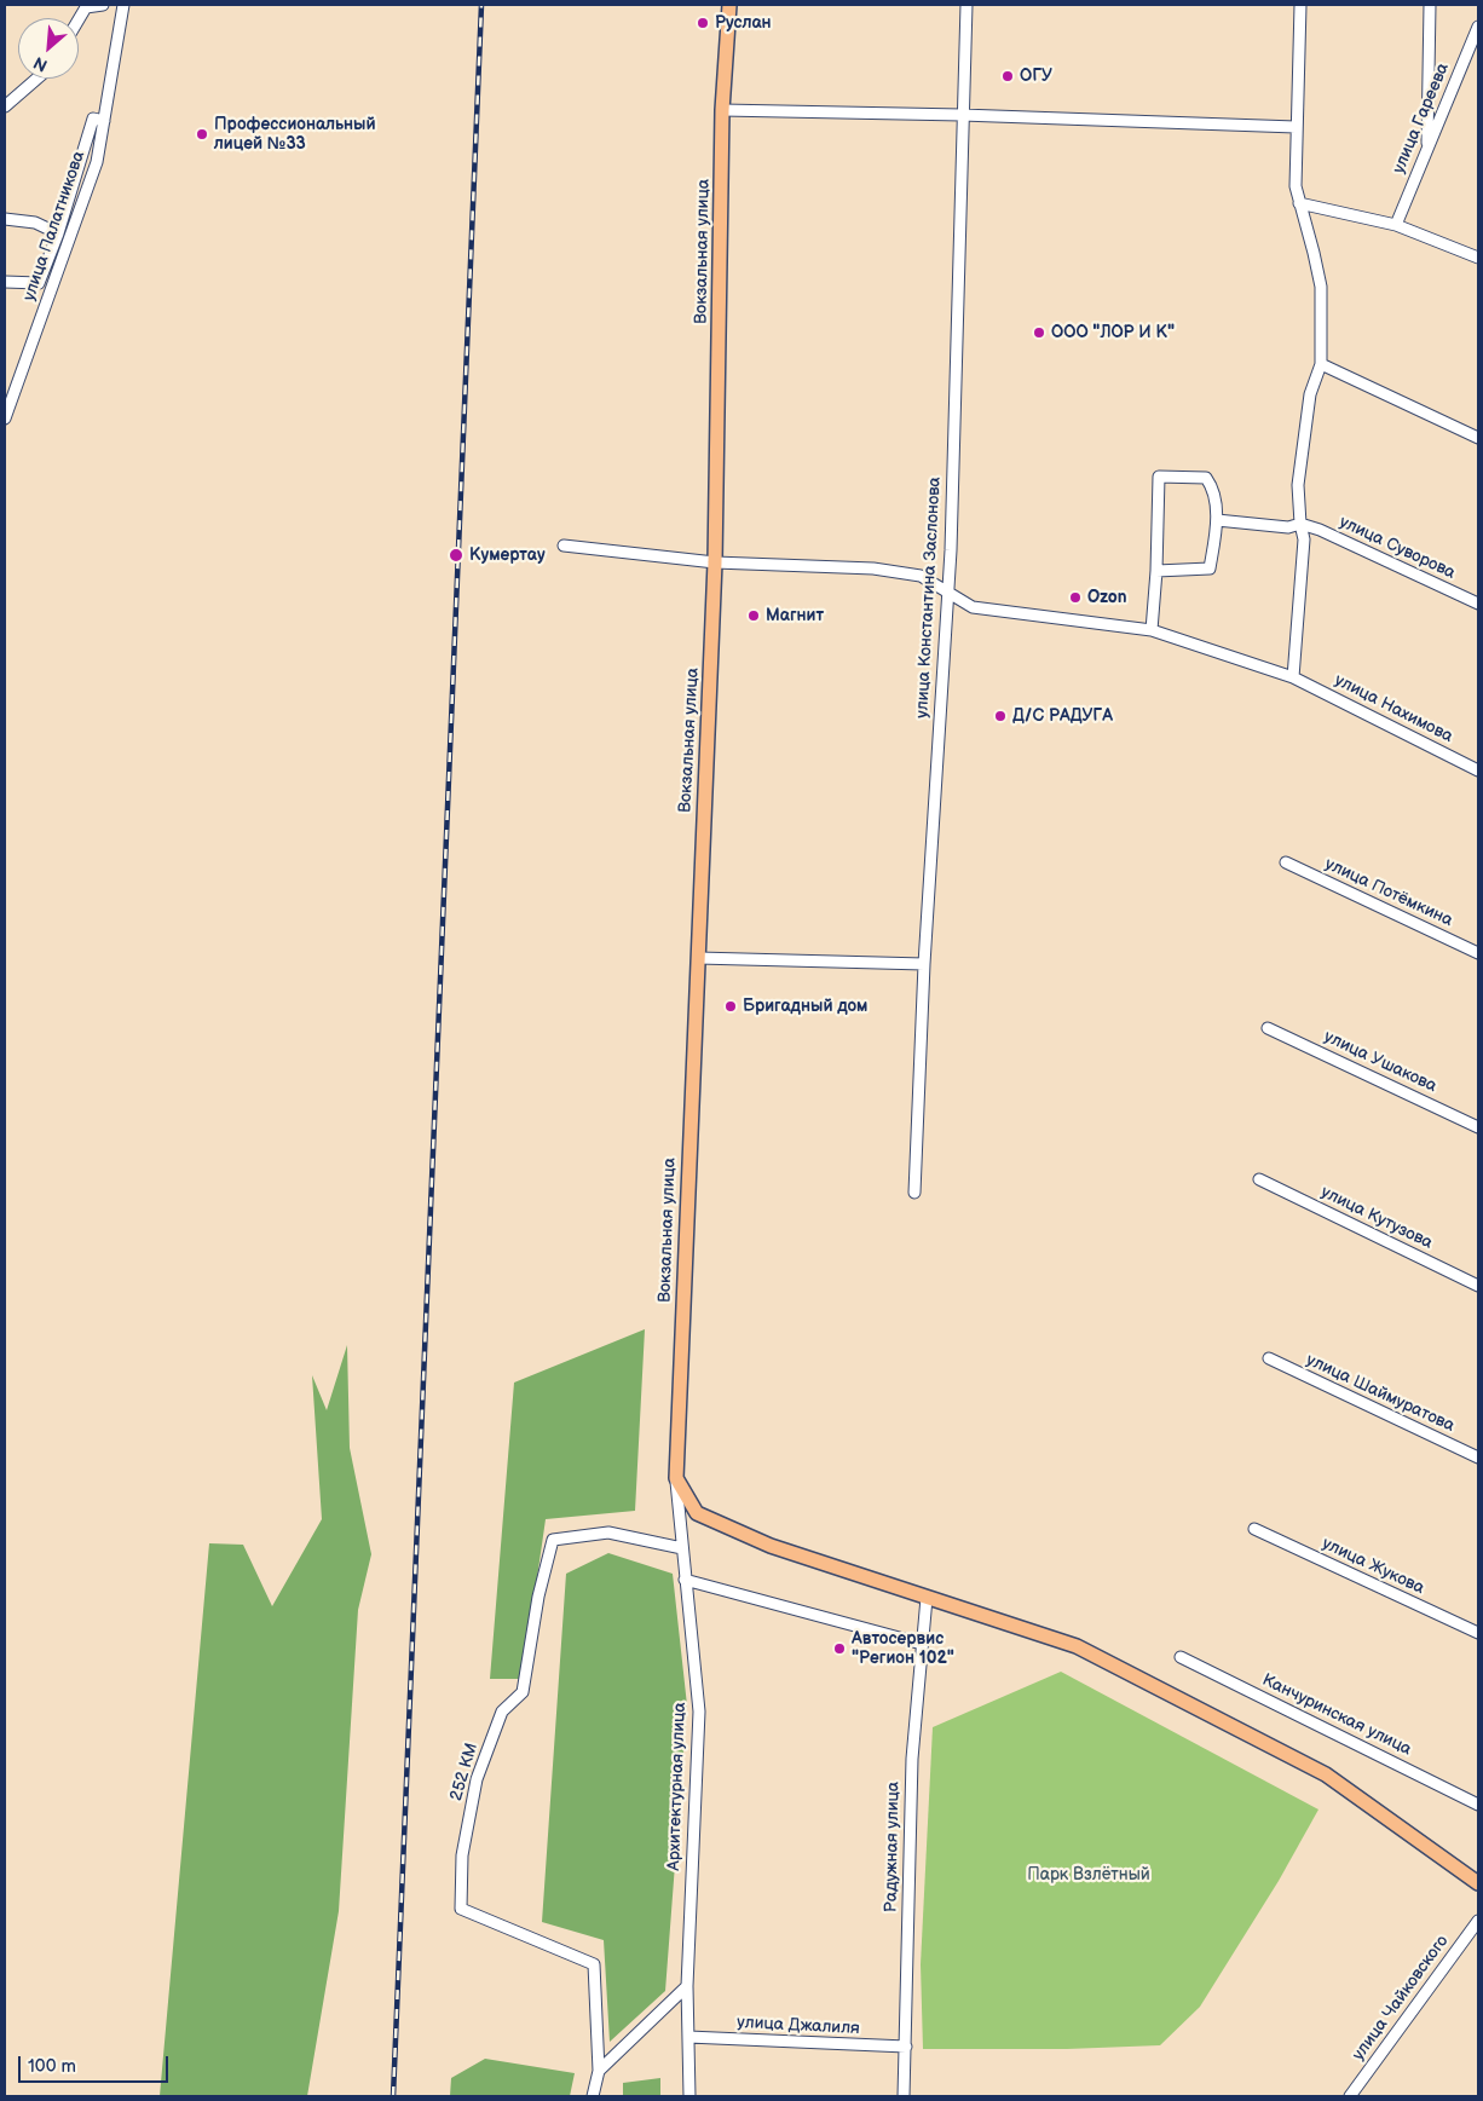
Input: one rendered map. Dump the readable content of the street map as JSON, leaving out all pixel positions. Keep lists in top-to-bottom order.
{
  "streets": {
    "main road": ["Вокзальная улица"],
    "street": [
      "улица Гареева",
      "улица Палатникова",
      "улица Суворова",
      "улица Константина Заслонова",
      "улица Нахимова",
      "улица Потёмкина",
      "улица Ушакова",
      "улица Кутузова",
      "улица Шаймуратова",
      "улица Жукова",
      "Канчуринская улица",
      "252 КМ",
      "Архитектурная улица",
      "Радужная улица",
      "улица Чайковского",
      "улица Джалиля"
    ]
  },
  "crossings": [
    ["Вокзальная улица", "улица Нахимова"],
    ["Вокзальная улица", "Архитектурная улица"],
    ["улица Константина Заслонова", "улица Нахимова"],
    ["252 КМ", "Архитектурная улица"],
    ["Архитектурная улица", "улица Джалиля"],
    ["Радужная улица", "улица Джалиля"]
  ],
  "parks": ["Парк Взлётный"],
  "places": [
    "Руслан",
    "ОГУ",
    "Профессиональный лицей №33",
    "ООО \"ЛОР И К\"",
    "Кумертау",
    "Ozon",
    "Магнит",
    "Д/С РАДУГА",
    "Бригадный дом",
    "Автосервис \"Регион 102\""
  ],
  "scale_bar": "100 m",
  "north": "bottom left"
}
